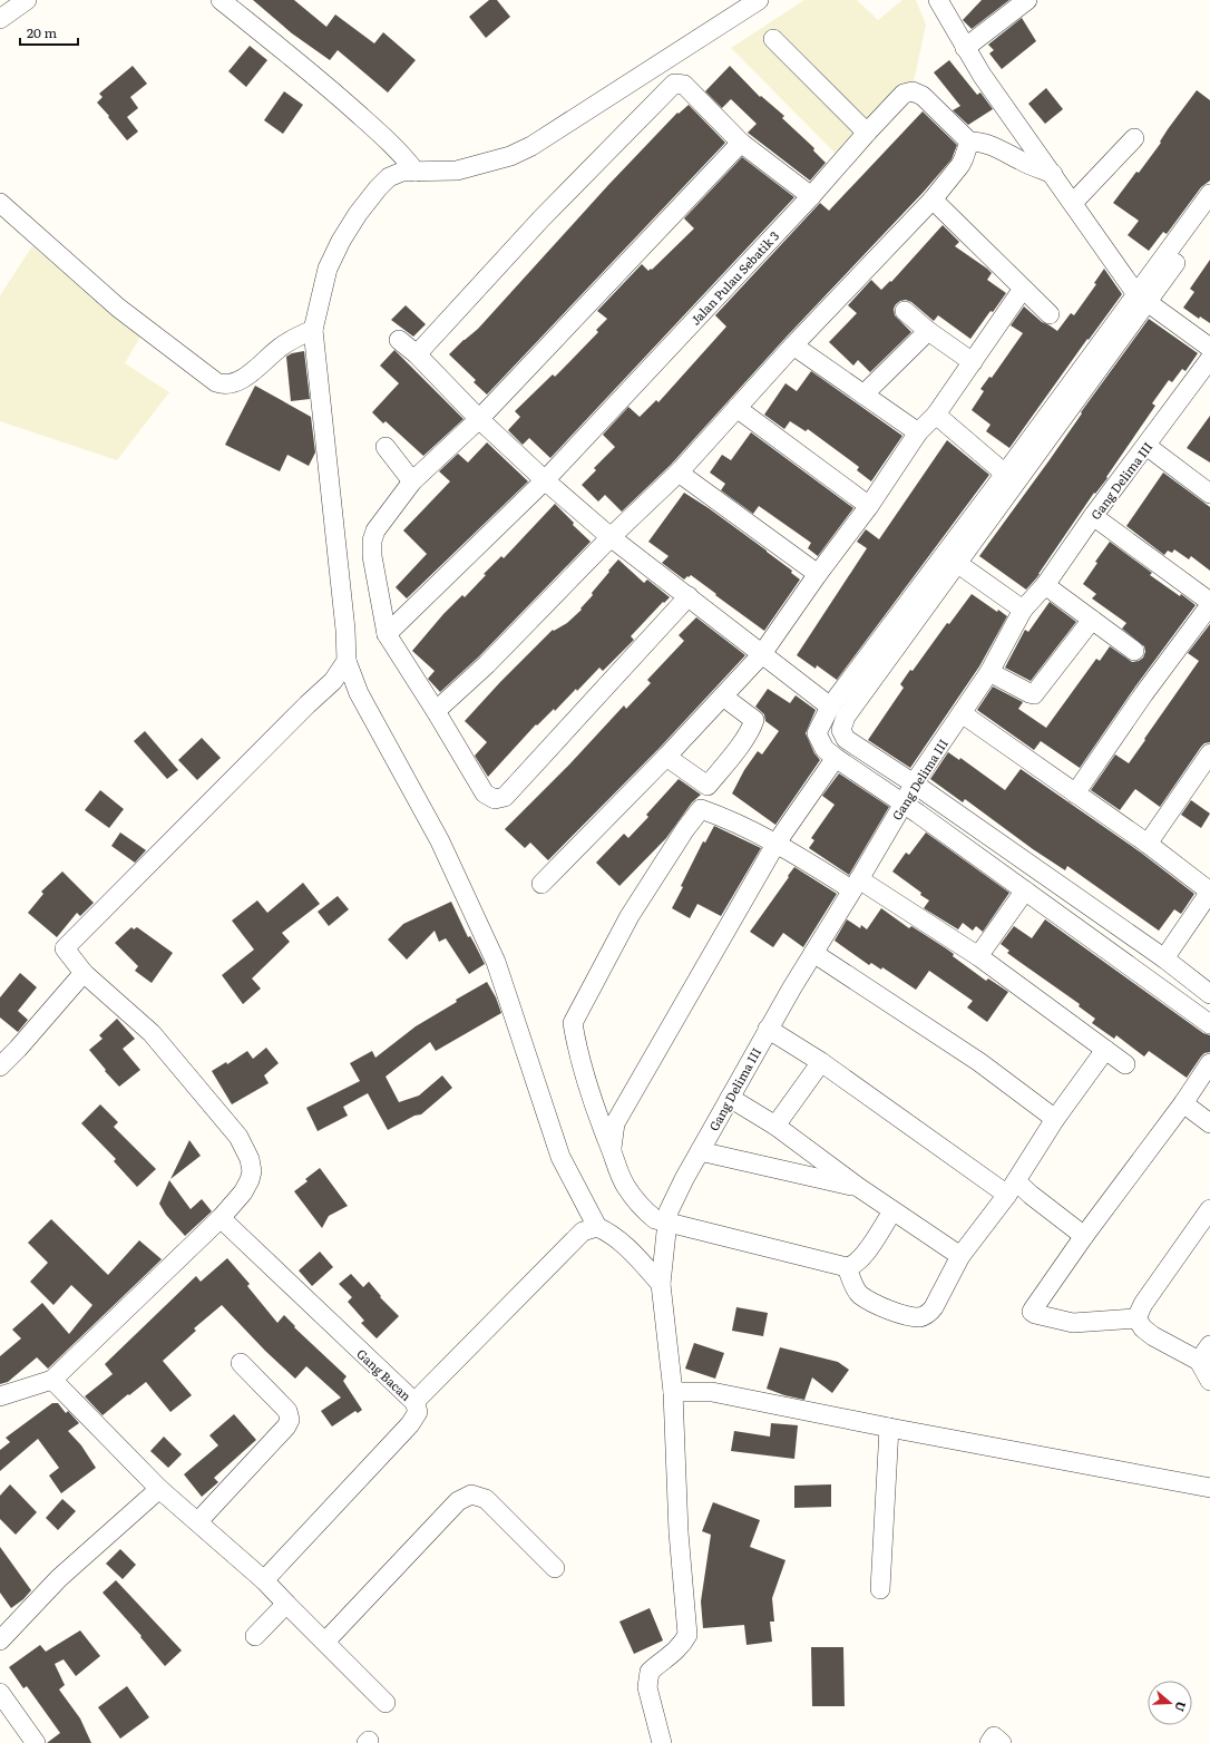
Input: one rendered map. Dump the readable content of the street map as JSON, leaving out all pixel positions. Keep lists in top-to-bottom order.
{
  "streets": {
    "street": ["Jalan Pulau Sebatik 3", "Gang Delima III", "Gang Bacan"]
  },
  "scale_bar": "20 m",
  "north": "right"
}
